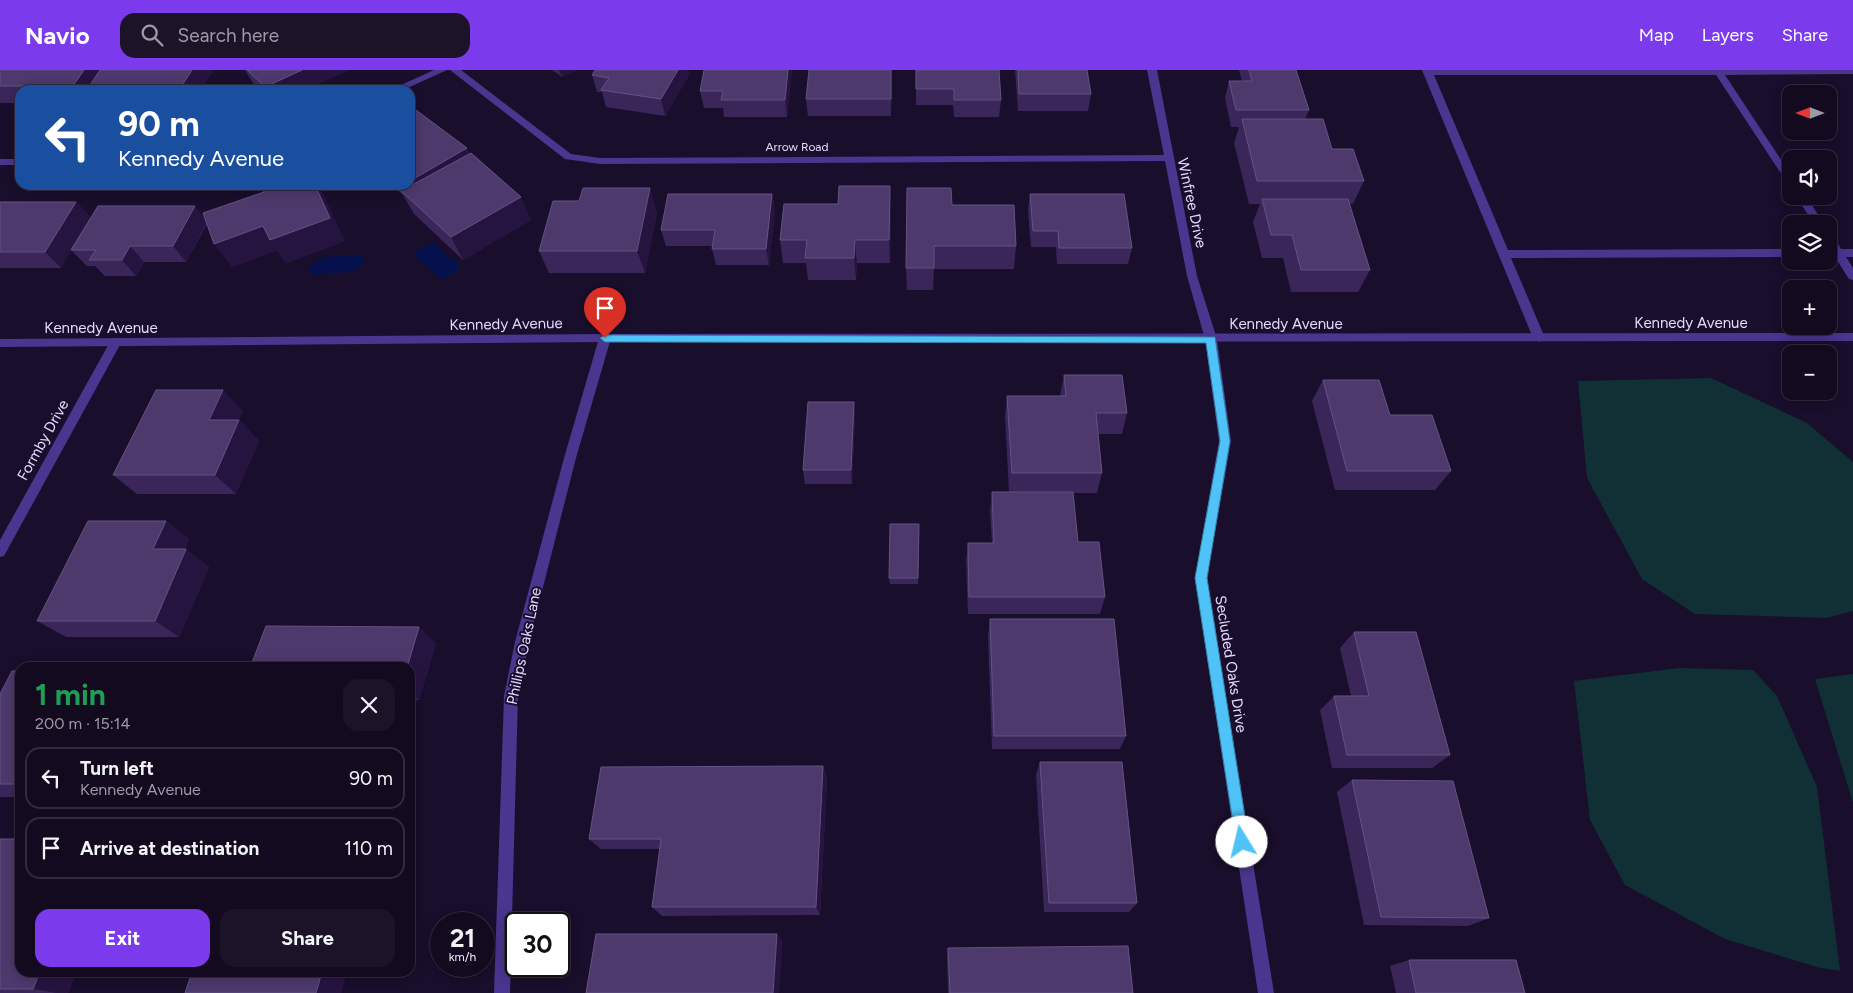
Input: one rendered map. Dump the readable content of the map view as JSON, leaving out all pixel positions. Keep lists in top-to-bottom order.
{
  "streets": {
    "street": [
      "Arrow Road",
      "Winfree Drive",
      "Kennedy Avenue",
      "Formby Drive",
      "Phillips Oaks Lane",
      "Secluded Oaks Drive"
    ]
  },
  "crossings": [
    ["Arrow Road", "Winfree Drive"],
    ["Winfree Drive", "Kennedy Avenue"],
    ["Winfree Drive", "Secluded Oaks Drive"],
    ["Kennedy Avenue", "Formby Drive"],
    ["Kennedy Avenue", "Phillips Oaks Lane"],
    ["Kennedy Avenue", "Secluded Oaks Drive"]
  ],
  "north": "left",
  "page": {
    "header": "Navio",
    "search": "Search here",
    "nav": ["Map", "Layers", "Share"],
    "map_buttons": ["+", "−"],
    "turn": ["90 m", "Kennedy Avenue"],
    "heading": ["1 min", "200 m · 15:14"],
    "list": [
      {
        "name": "Turn left",
        "note": "Kennedy Avenue",
        "value": "90 m"
      },
      {
        "name": "Arrive at destination",
        "value": "110 m"
      }
    ],
    "buttons": ["Exit", "Share"],
    "speed": "21 km/h",
    "limit": "30"
  }
}
